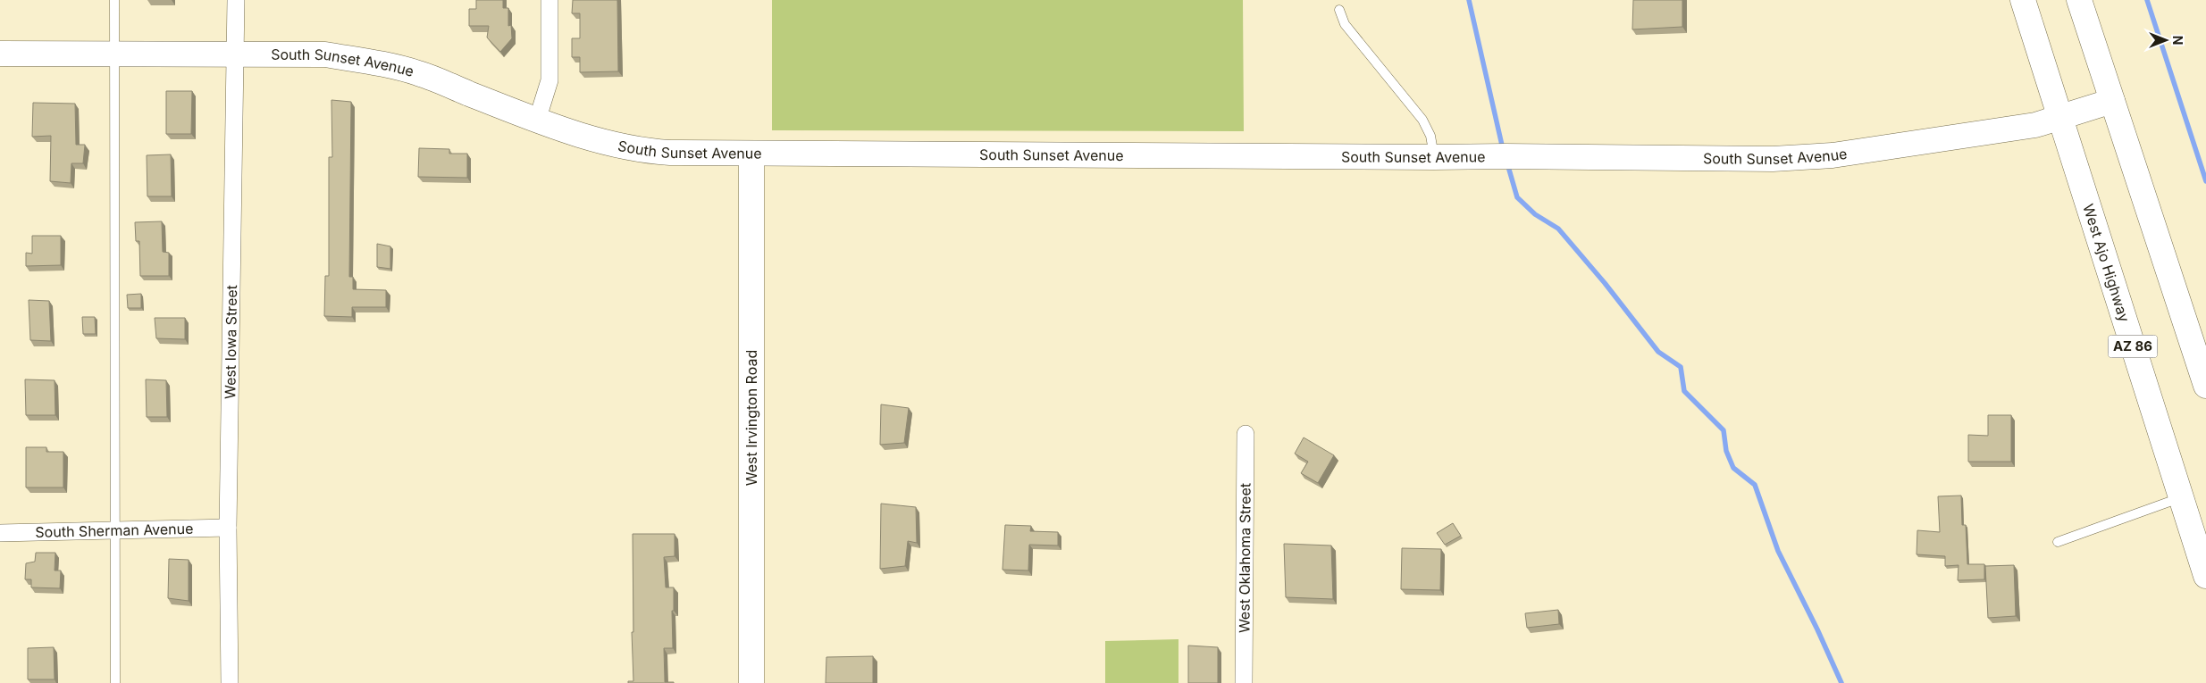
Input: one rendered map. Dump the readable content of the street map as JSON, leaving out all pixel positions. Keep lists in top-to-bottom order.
{
  "streets": {
    "street": [
      "South Sunset Avenue",
      "West Ajo Highway",
      "West Iowa Street",
      "AZ 86",
      "West Irvington Road",
      "South Sherman Avenue",
      "West Oklahoma Street"
    ]
  },
  "crossings": [
    ["South Sunset Avenue", "West Ajo Highway"],
    ["South Sunset Avenue", "West Iowa Street"],
    ["South Sunset Avenue", "West Irvington Road"],
    ["West Iowa Street", "South Sherman Avenue"]
  ],
  "north": "right"
}
